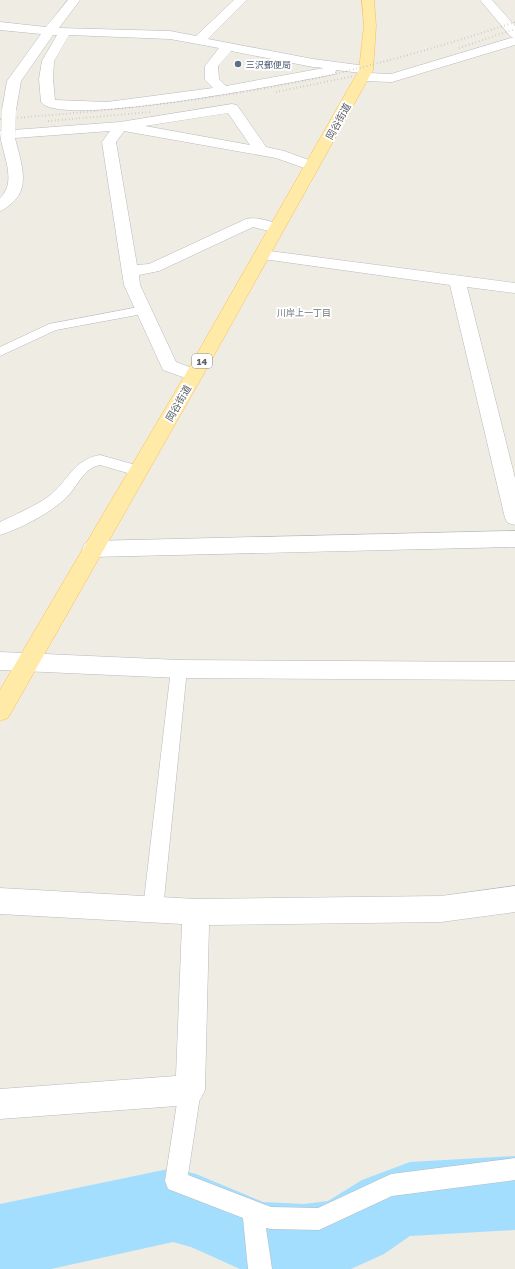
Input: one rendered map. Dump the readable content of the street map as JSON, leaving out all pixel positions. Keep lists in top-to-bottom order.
{
  "streets": {
    "main road": ["岡谷街道", "14"]
  },
  "districts": ["川岸上一丁目"],
  "places": ["三沢郵便局"]
}
